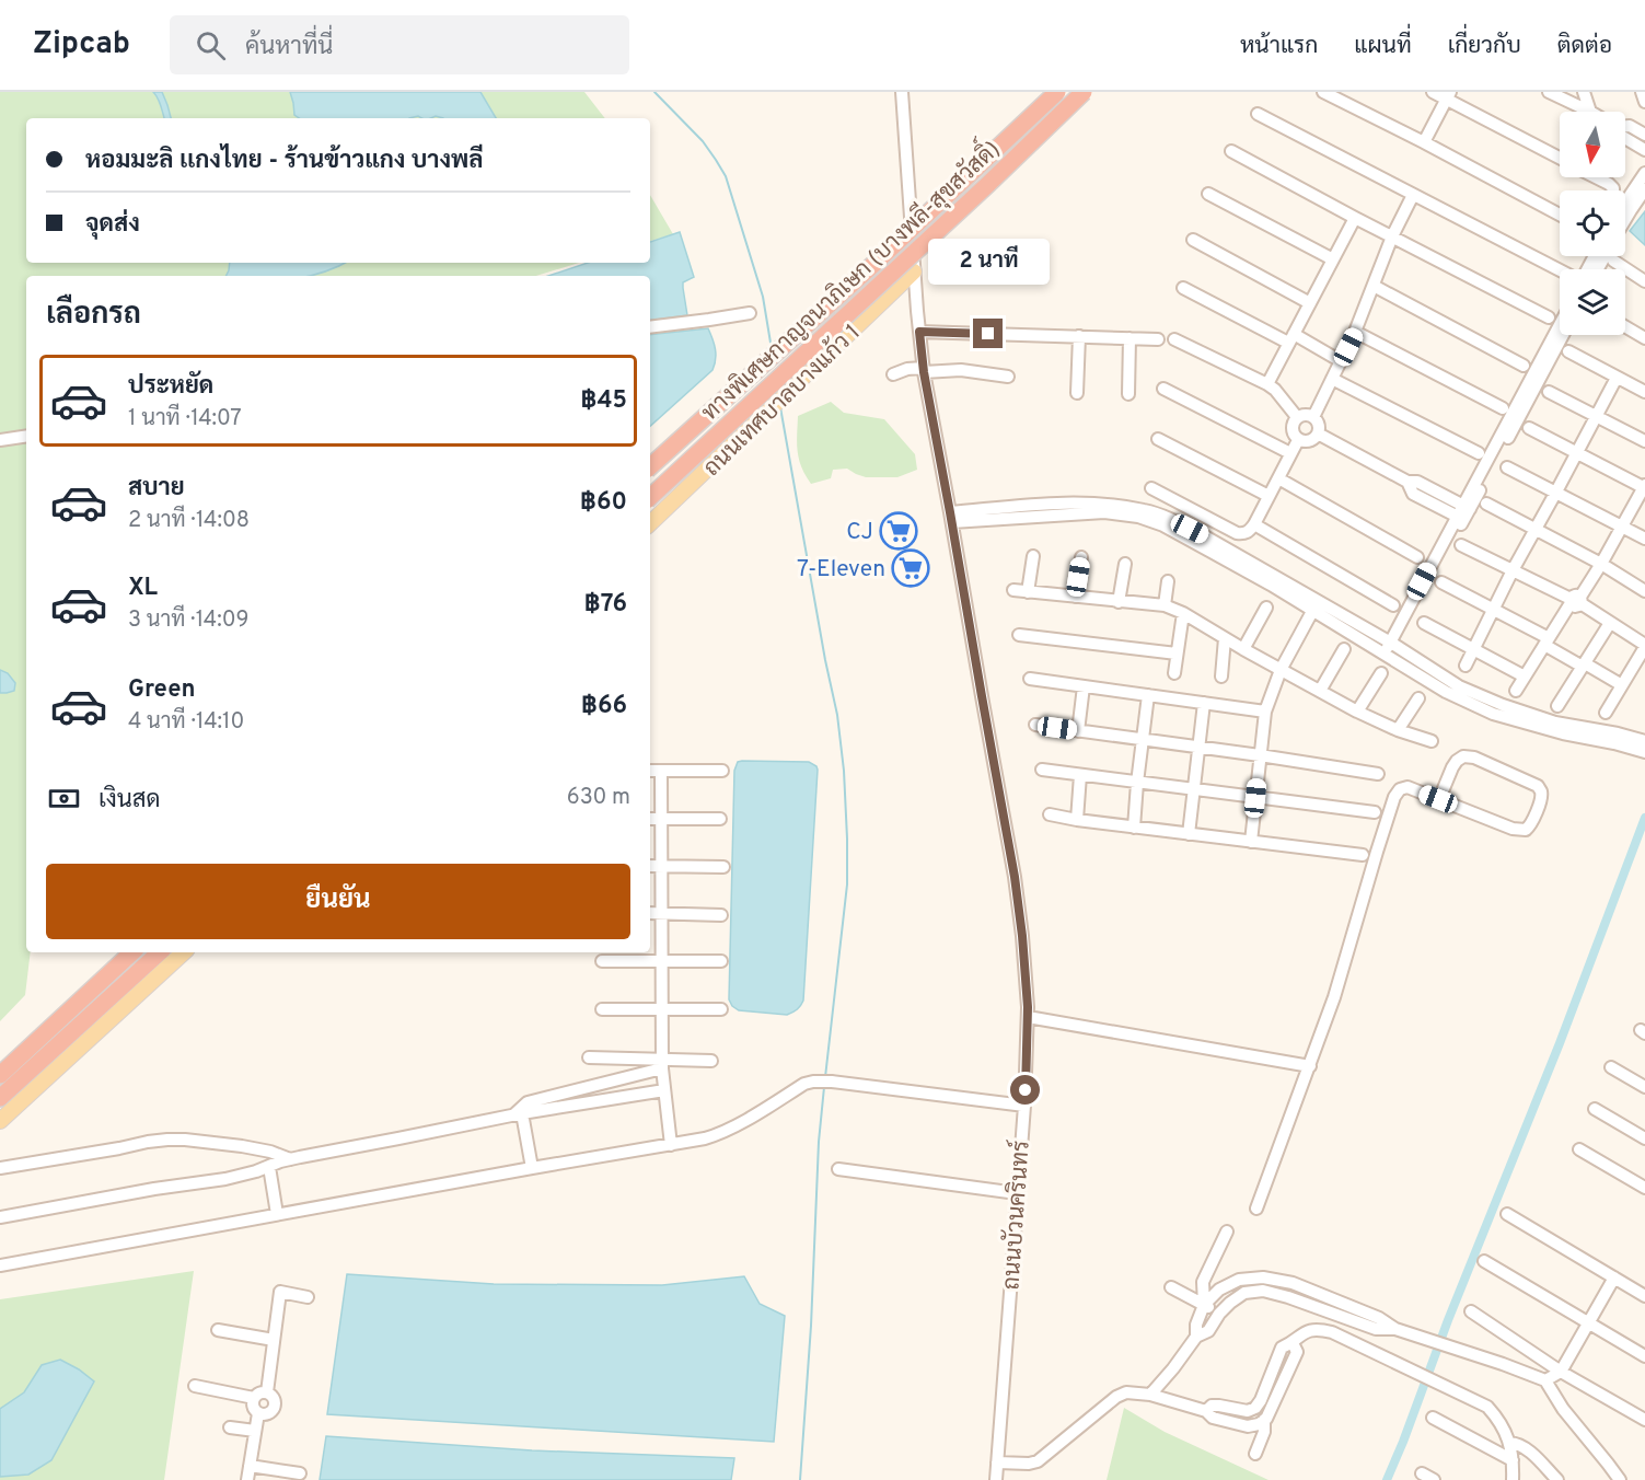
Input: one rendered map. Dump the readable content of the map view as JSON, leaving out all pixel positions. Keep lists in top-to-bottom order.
{
  "streets": {
    "highway": ["ทางพิเศษกาญจนาภิเษก (บางพลี-สุขสวัสดิ์)"],
    "main road": ["ถนนเทศบาลบางแก้ว 1"],
    "street": ["ถนนบัวนครินทร์"]
  },
  "crossings": [
    ["ถนนเทศบาลบางแก้ว 1", "ถนนบัวนครินทร์"]
  ],
  "places": {
    "supermarket": ["CJ", "7-Eleven"]
  },
  "north": "bottom",
  "page": {
    "header": "Zipcab",
    "search": "ค้นหาที่นี่",
    "nav": [
      "หน้าแรก",
      "แผนที่",
      "เกี่ยวกับ",
      "ติดต่อ"
    ],
    "banner": ["หอมมะลิ เเกงไทย - ร้านข้าวแกง บางพลี", "จุดส่ง"],
    "bubble": "2 นาที",
    "heading": "เลือกรถ",
    "list": [
      {
        "name": "ประหยัด",
        "note": "1 นาที · 14:07",
        "value": "฿45"
      },
      {
        "name": "สบาย",
        "note": "2 นาที · 14:08",
        "value": "฿60"
      },
      {
        "name": "XL",
        "note": "3 นาที · 14:09",
        "value": "฿76"
      },
      {
        "name": "Green",
        "note": "4 นาที · 14:10",
        "value": "฿66"
      }
    ],
    "pay": ["เงินสด", "630 m"],
    "buttons": "ยืนยัน"
  }
}
